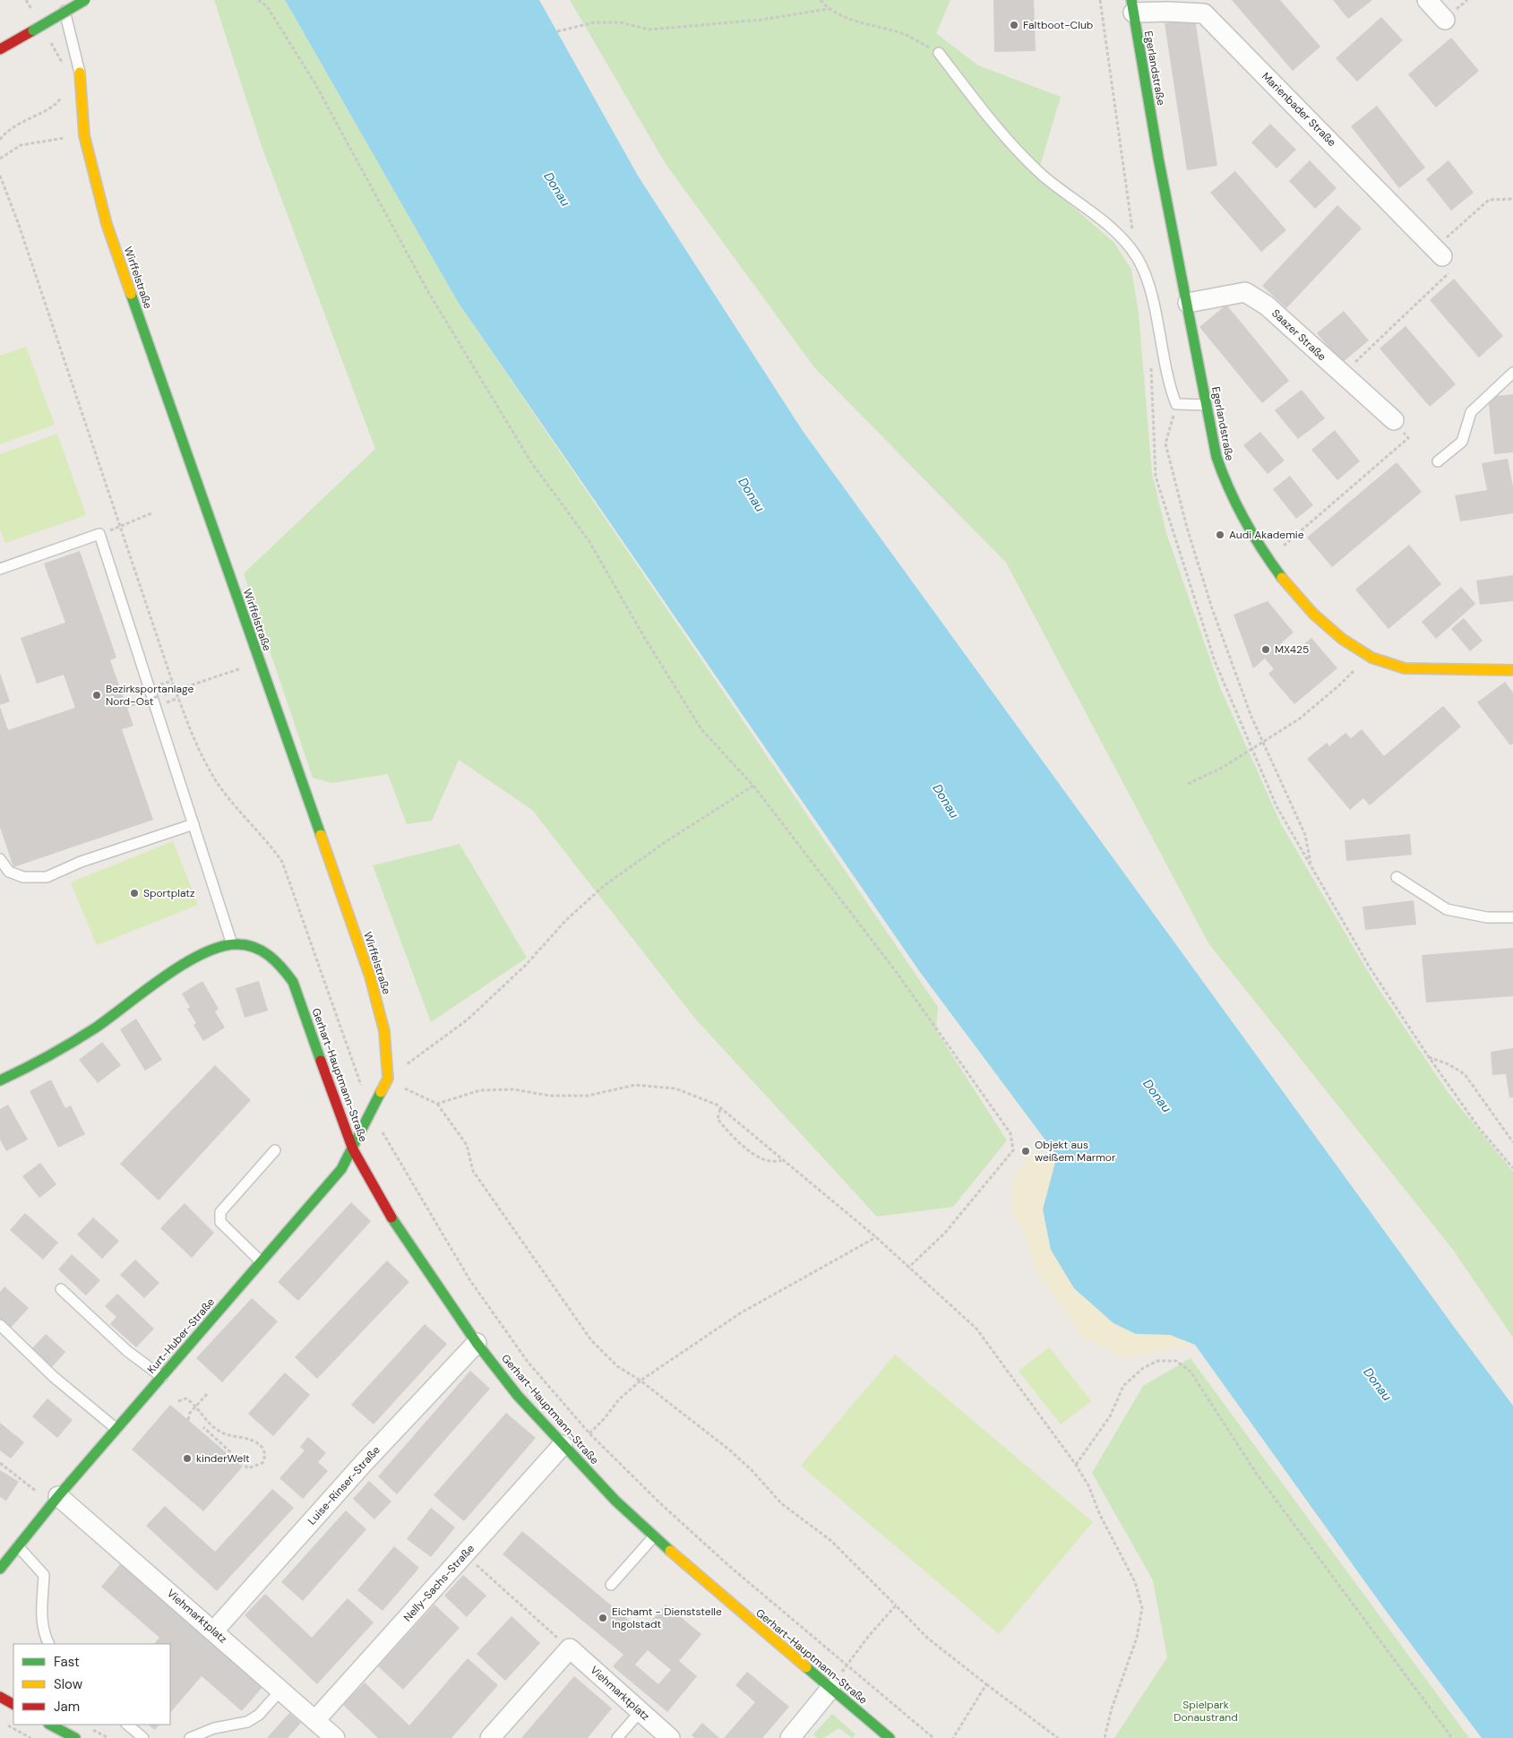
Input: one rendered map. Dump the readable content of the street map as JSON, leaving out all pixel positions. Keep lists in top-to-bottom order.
{
  "streets": {
    "main road": [
      "Egerlandstraße",
      "Wirffelstraße",
      "Gerhart-Hauptmann-Straße",
      "Kurt-Huber-Straße"
    ],
    "street": [
      "Marienbader Straße",
      "Saazer Straße",
      "Luise-Rinser-Straße",
      "Nelly-Sachs-Straße",
      "Viehmarktplatz"
    ]
  },
  "crossings": [
    ["Egerlandstraße", "Marienbader Straße"],
    ["Egerlandstraße", "Saazer Straße"],
    ["Wirffelstraße", "Kurt-Huber-Straße"],
    ["Gerhart-Hauptmann-Straße", "Kurt-Huber-Straße"],
    ["Gerhart-Hauptmann-Straße", "Luise-Rinser-Straße"],
    ["Gerhart-Hauptmann-Straße", "Nelly-Sachs-Straße"],
    ["Kurt-Huber-Straße", "Viehmarktplatz"],
    ["Luise-Rinser-Straße", "Viehmarktplatz"],
    ["Nelly-Sachs-Straße", "Viehmarktplatz"]
  ],
  "water": ["Donau"],
  "parks": ["Spielpark Donaustrand"],
  "places": [
    "Faltboot-Club",
    "Audi Akademie",
    "MX425",
    "Bezirksportanlage Nord-Ost",
    "Sportplatz",
    "Objekt aus weißem Marmor",
    "kinderWelt",
    "Eichamt - Dienststelle Ingolstadt"
  ],
  "legend": ["Fast", "Slow", "Jam"]
}
